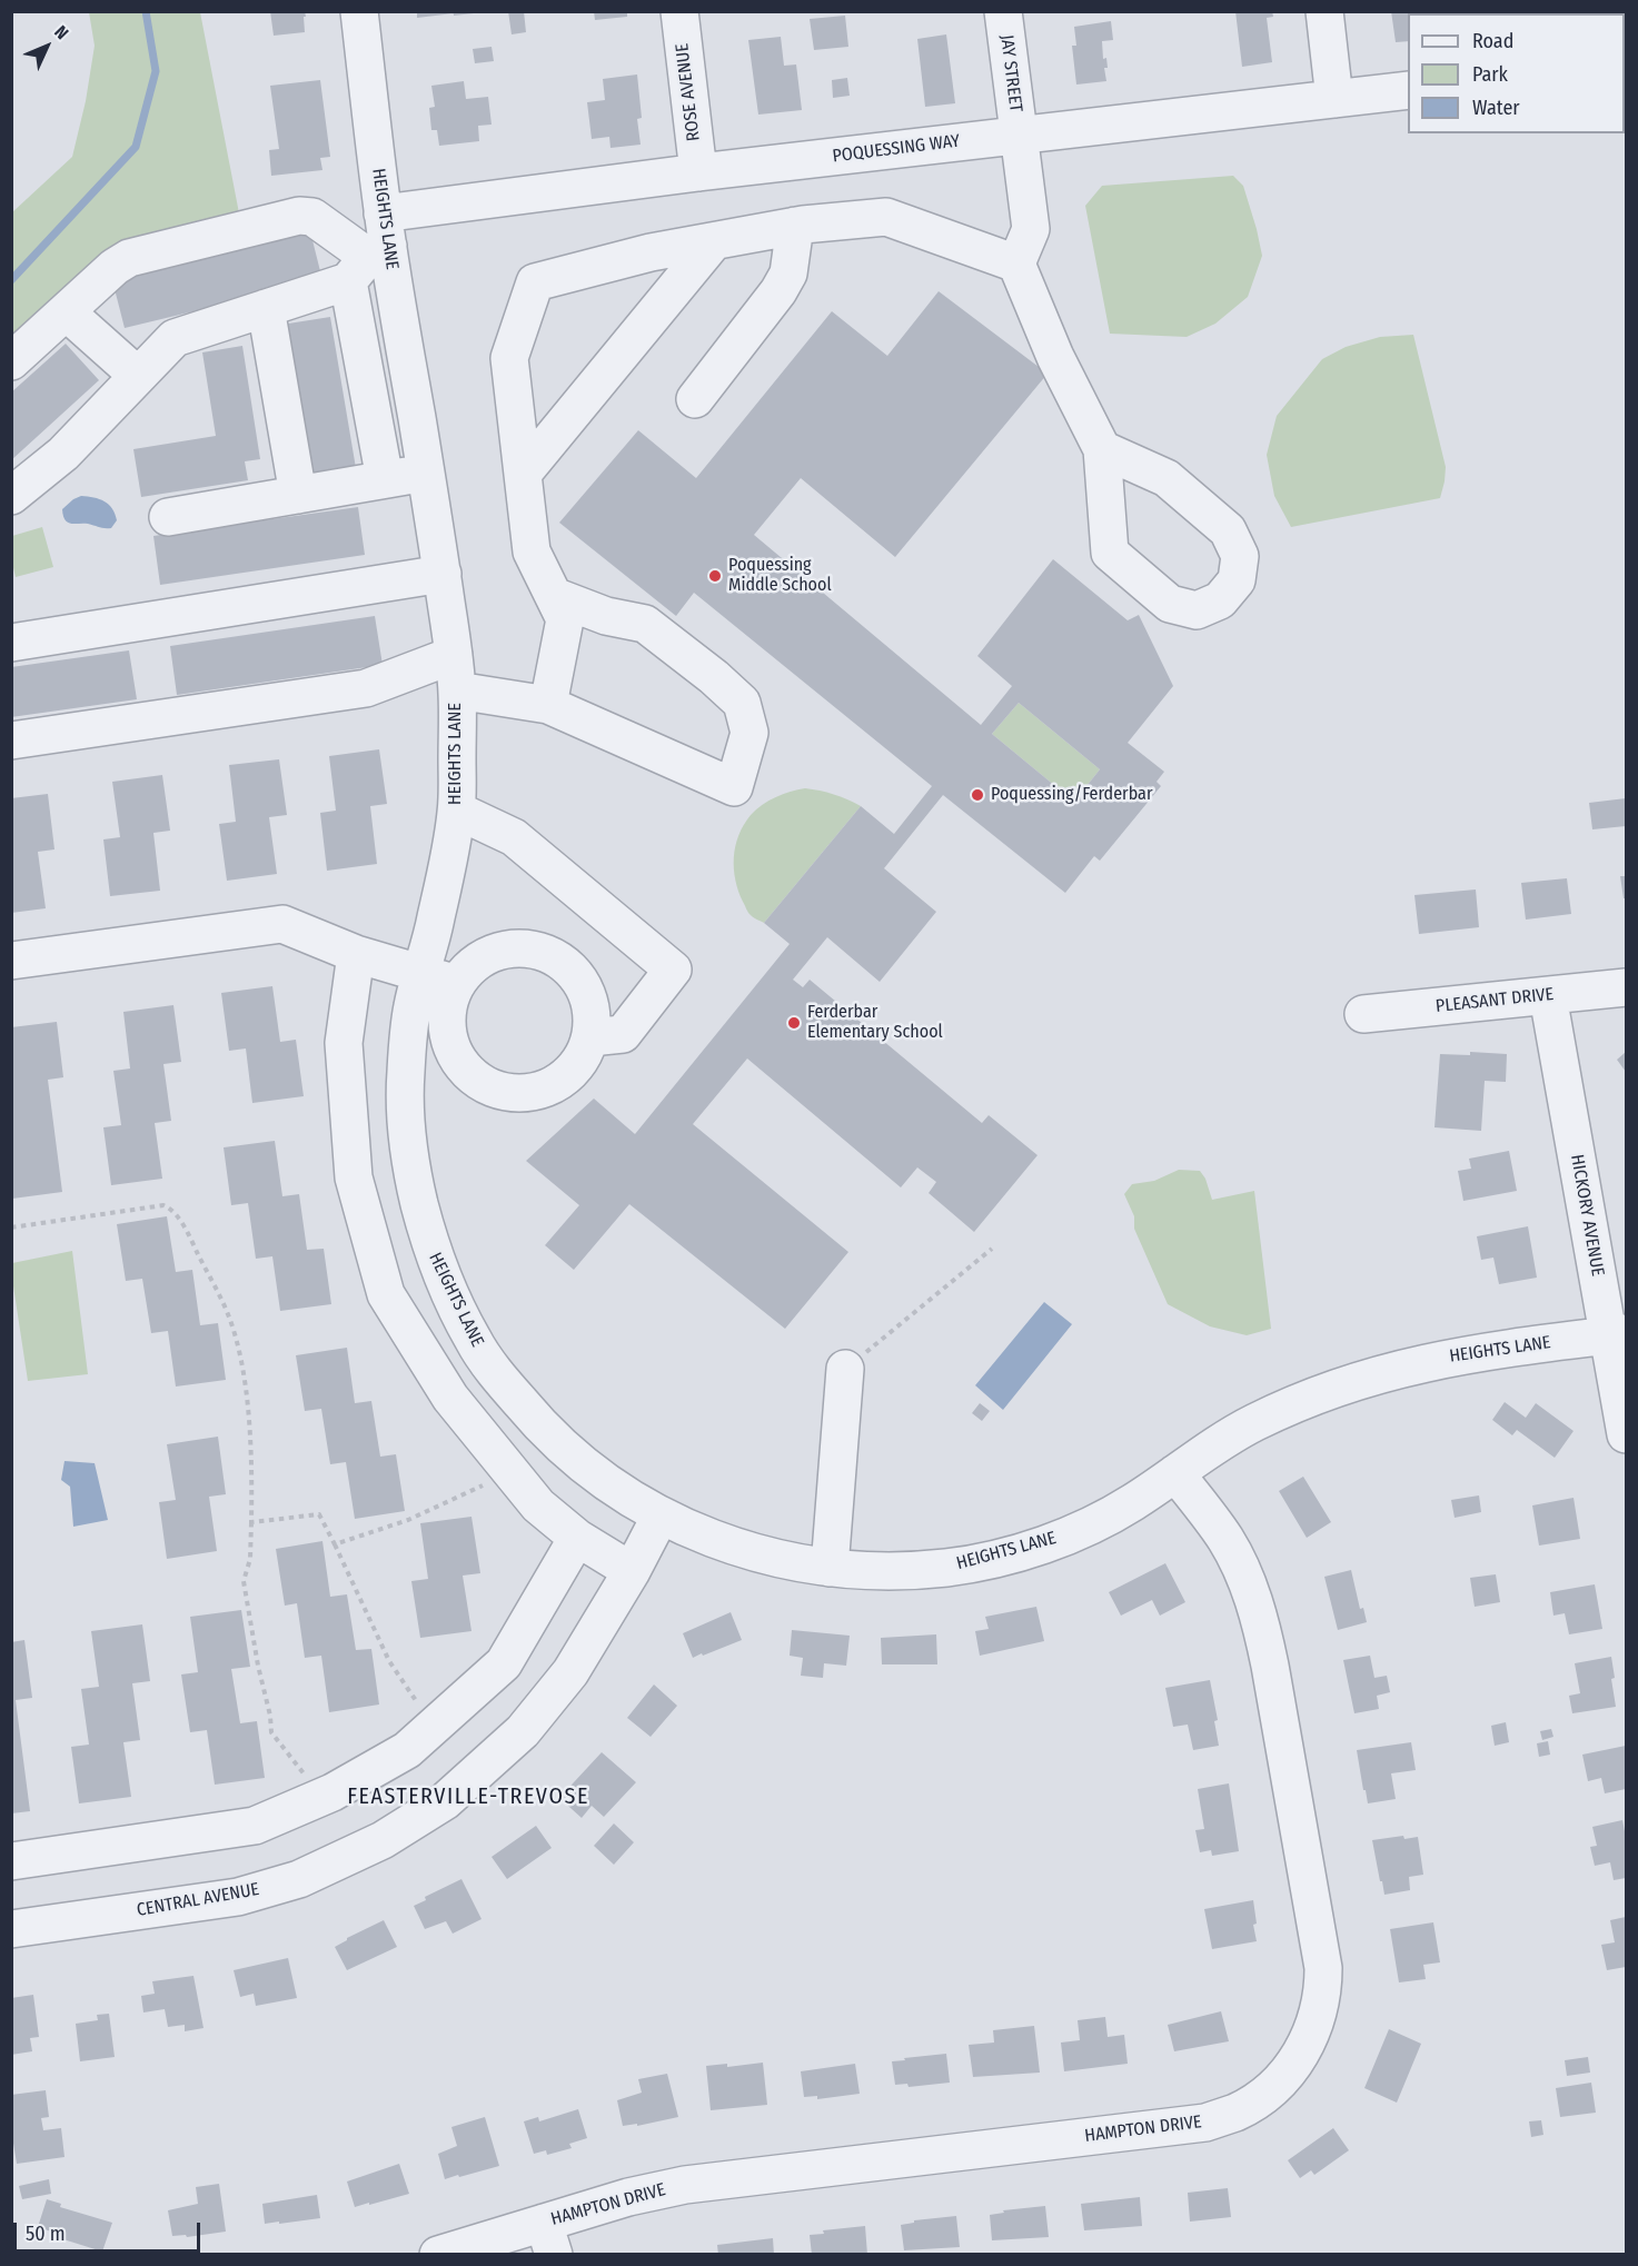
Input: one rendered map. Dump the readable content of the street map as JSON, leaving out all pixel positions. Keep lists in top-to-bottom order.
{
  "streets": {
    "street": [
      "JAY STREET",
      "ROSE AVENUE",
      "POQUESSING WAY",
      "HEIGHTS LANE",
      "PLEASANT DRIVE",
      "HICKORY AVENUE",
      "CENTRAL AVENUE",
      "HAMPTON DRIVE"
    ]
  },
  "crossings": [
    ["JAY STREET", "POQUESSING WAY"],
    ["ROSE AVENUE", "POQUESSING WAY"],
    ["POQUESSING WAY", "HEIGHTS LANE"],
    ["HEIGHTS LANE", "HICKORY AVENUE"],
    ["HEIGHTS LANE", "CENTRAL AVENUE"],
    ["HEIGHTS LANE", "HAMPTON DRIVE"],
    ["PLEASANT DRIVE", "HICKORY AVENUE"]
  ],
  "districts": ["FEASTERVILLE-TREVOSE"],
  "places": ["Poquessing Middle School", "Poquessing/Ferderbar", "Ferderbar Elementary School"],
  "legend": ["Road", "Park", "Water"],
  "scale_bar": "50 m",
  "north": "top right"
}
